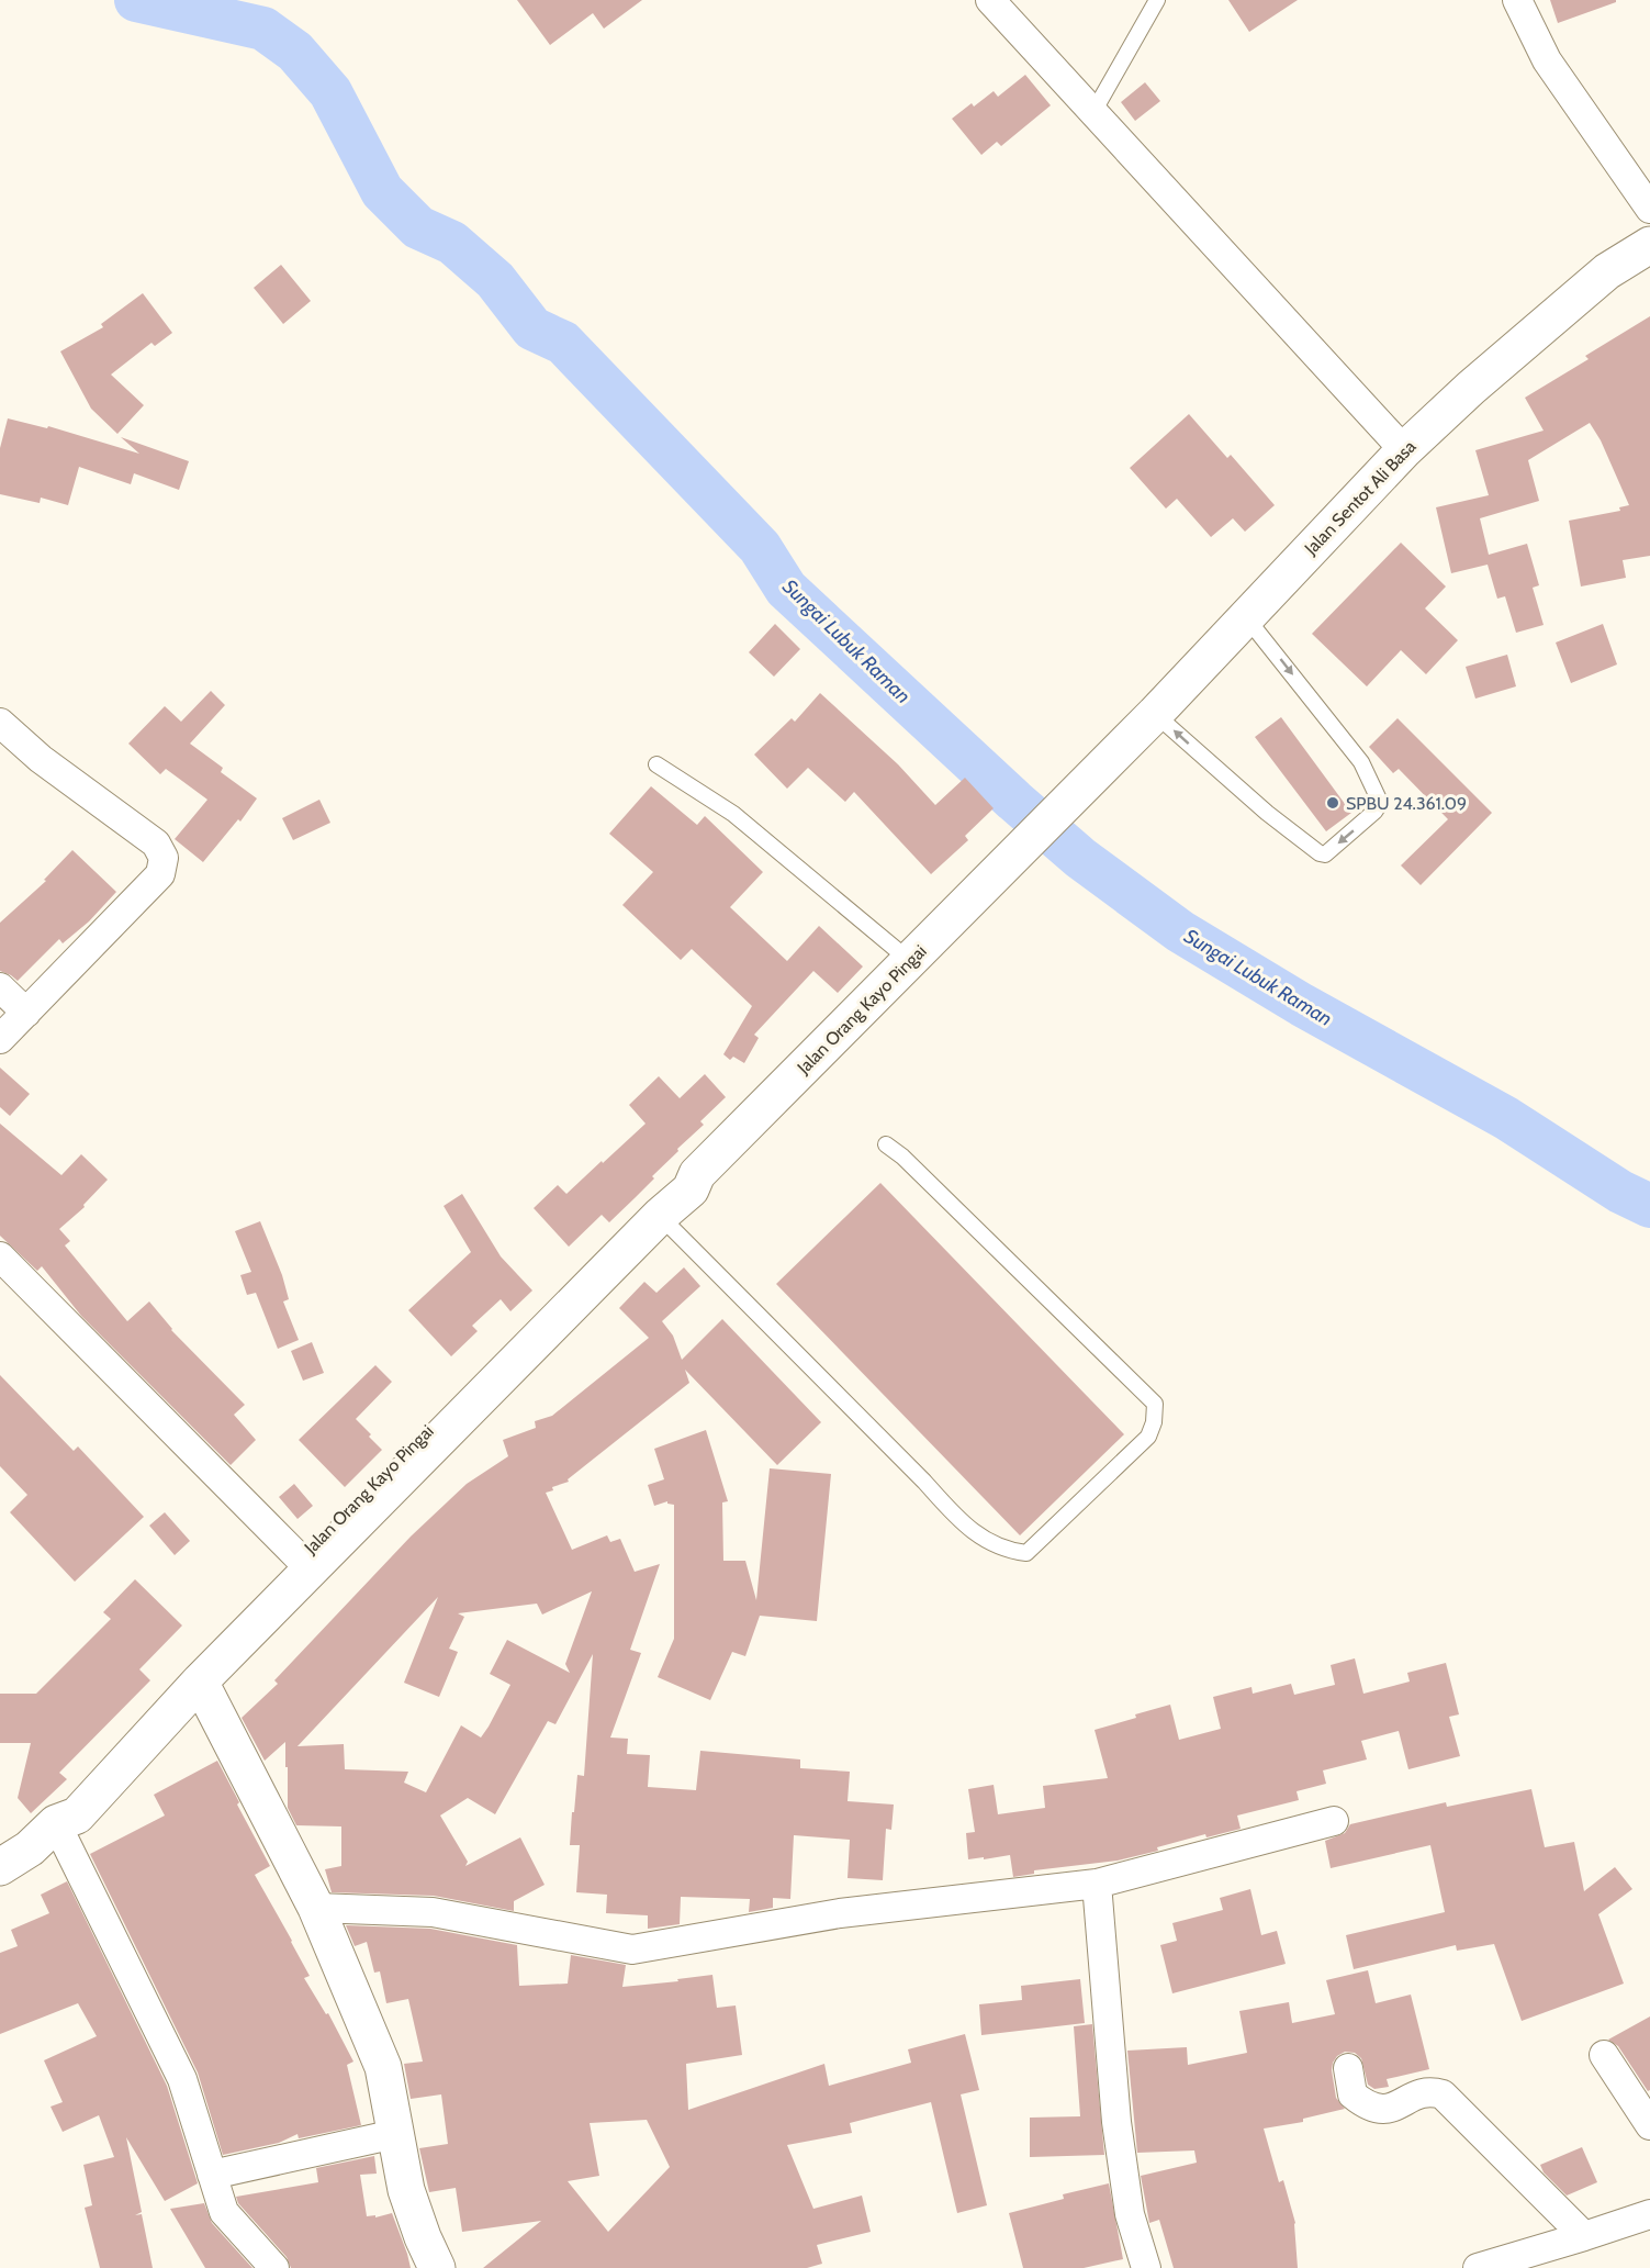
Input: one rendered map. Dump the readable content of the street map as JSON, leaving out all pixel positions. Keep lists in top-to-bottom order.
{
  "streets": {
    "main road": ["Jalan Sentot Ali Basa", "Jalan Orang Kayo Pingai"]
  },
  "crossings": [
    ["Jalan Sentot Ali Basa", "Jalan Orang Kayo Pingai"]
  ],
  "water": ["Sungai Lubuk Raman"],
  "places": ["SPBU 24.361.09"]
}
